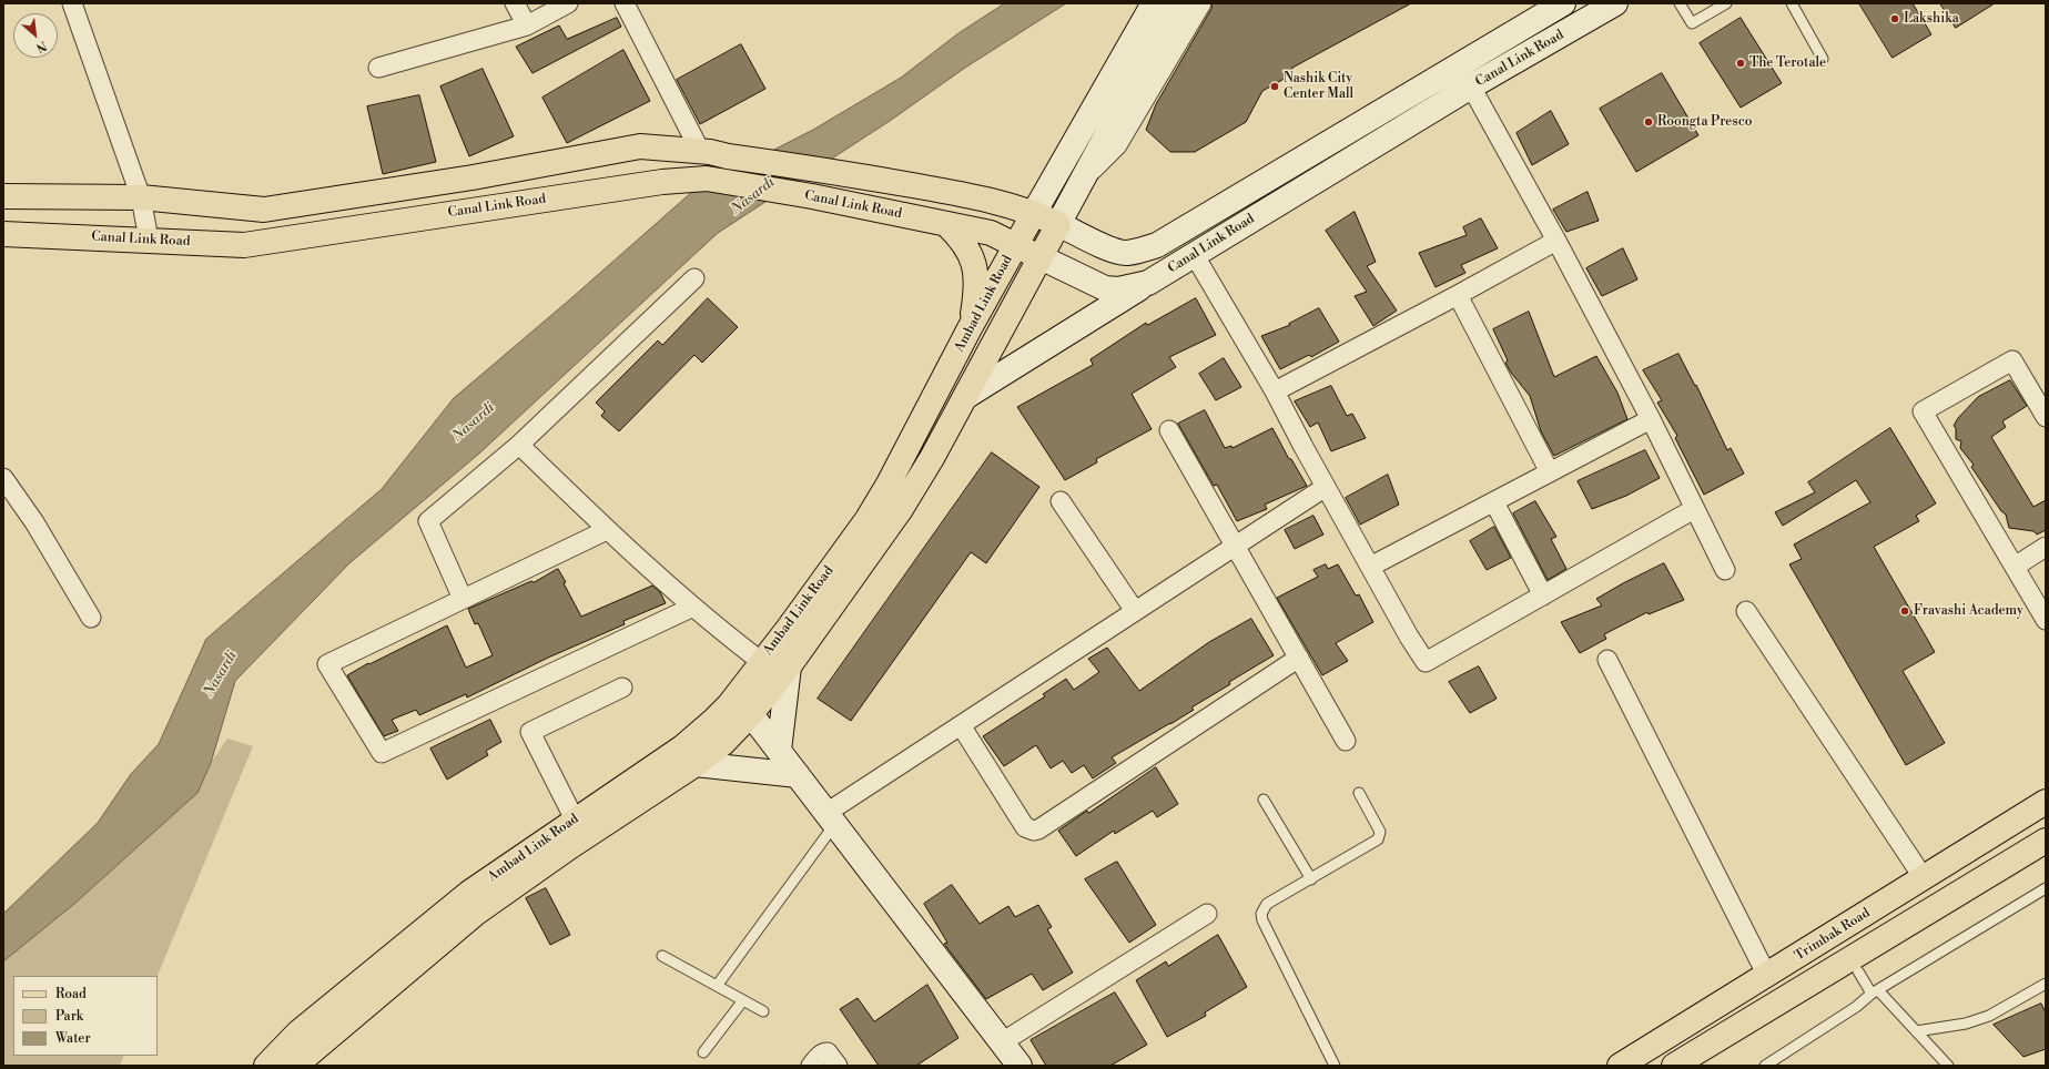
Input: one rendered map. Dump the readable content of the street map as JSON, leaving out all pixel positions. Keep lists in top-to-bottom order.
{
  "streets": {
    "main road": ["Canal Link Road", "Ambad Link Road", "Trimbak Road"]
  },
  "crossings": [
    ["Canal Link Road", "Ambad Link Road"]
  ],
  "water": ["Nasardi"],
  "places": [
    "Lakshika",
    "The Terotale",
    "Nashik City Center Mall",
    "Roongta Presco",
    "Fravashi Academy"
  ],
  "legend": ["Road", "Park", "Water"],
  "north": "bottom right"
}
